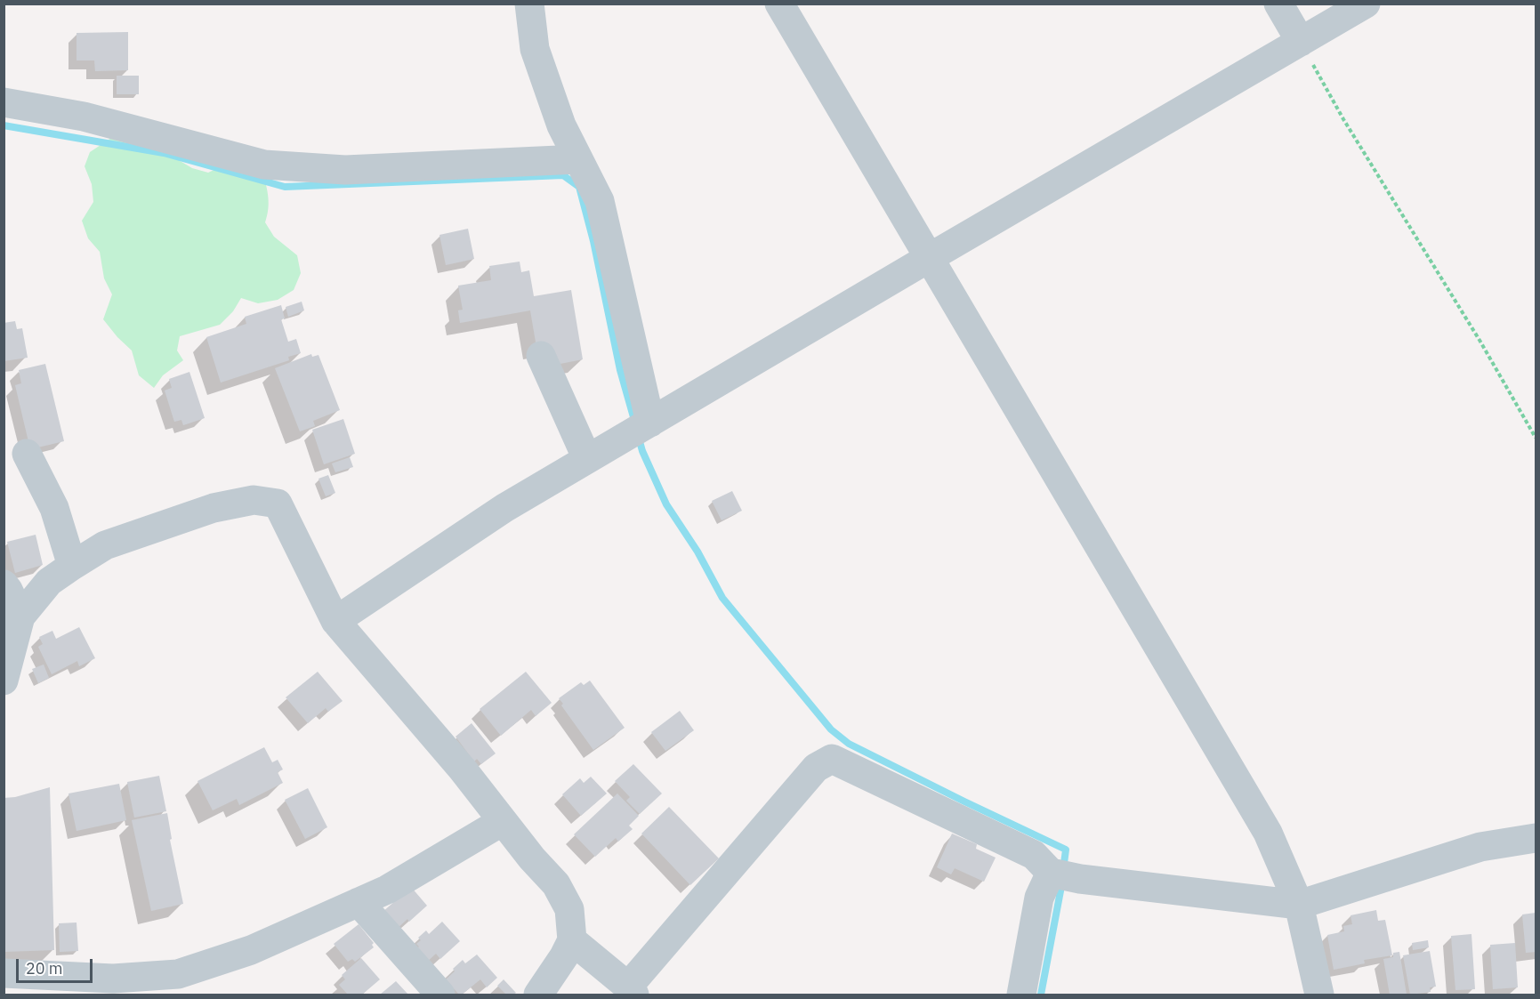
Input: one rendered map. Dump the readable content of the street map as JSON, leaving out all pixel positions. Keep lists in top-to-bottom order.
{
  "scale_bar": "20 m"
}
